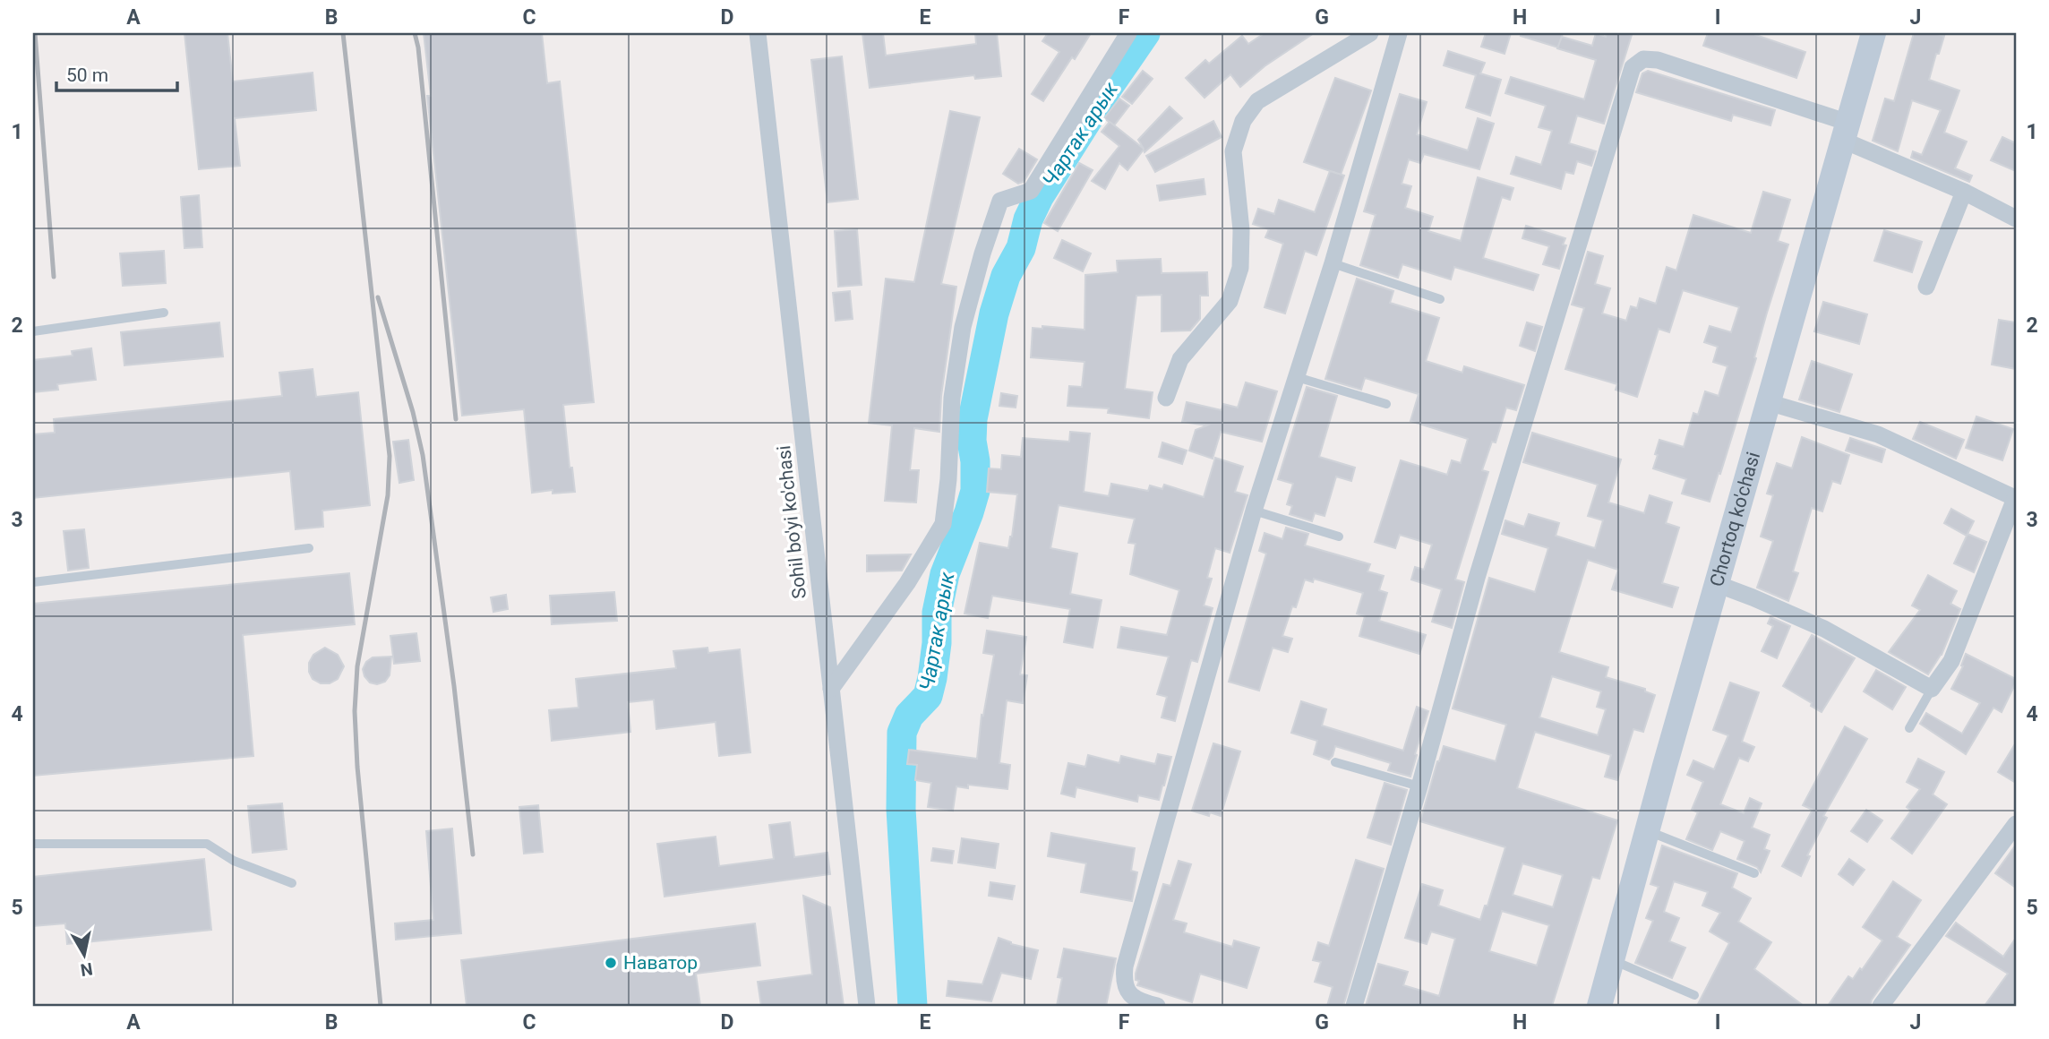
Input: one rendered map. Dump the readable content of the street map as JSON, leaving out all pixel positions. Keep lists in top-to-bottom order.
{
  "streets": {
    "street": ["Chortoq ko'chasi", "Sohil bo'yi ko'chasi"]
  },
  "water": ["Чартак арык"],
  "places": ["Наватор"],
  "scale_bar": "50 m",
  "north": "bottom",
  "grid": {
    "columns": [
      "A",
      "B",
      "C",
      "D",
      "E",
      "F",
      "G",
      "H",
      "I",
      "J"
    ],
    "rows": [
      "1",
      "2",
      "3",
      "4",
      "5"
    ]
  }
}
